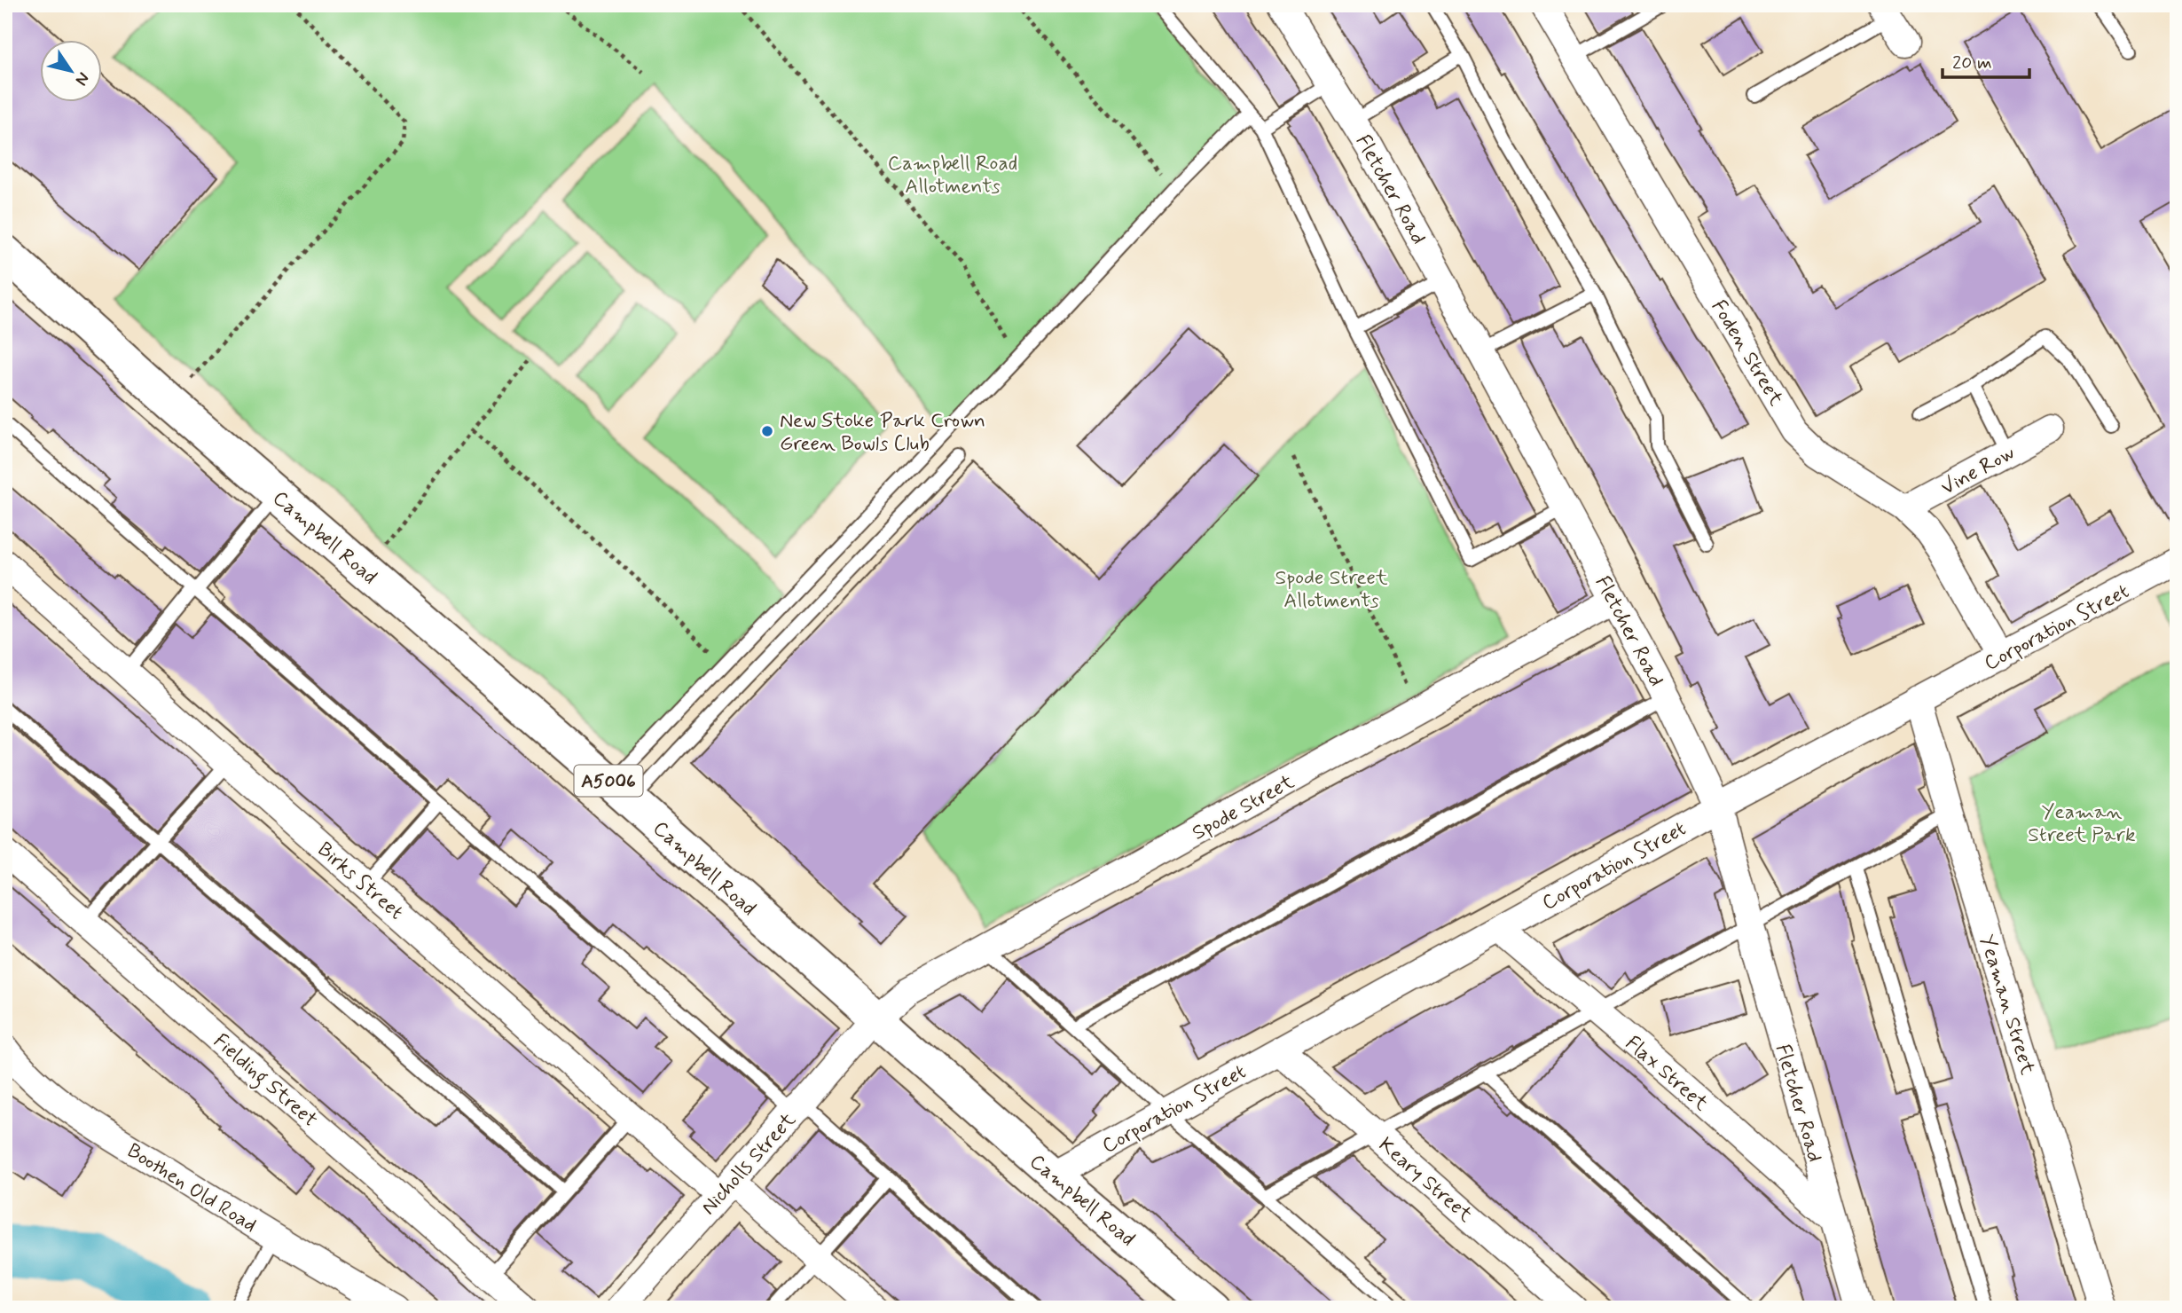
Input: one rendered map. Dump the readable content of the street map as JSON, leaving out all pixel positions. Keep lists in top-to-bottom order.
{
  "streets": {
    "main road": ["Campbell Road", "A5006"],
    "street": [
      "Fletcher Road",
      "Foden Street",
      "Vine Row",
      "Corporation Street",
      "Spode Street",
      "Birks Street",
      "Yeaman Street",
      "Flax Street",
      "Fielding Street",
      "Nicholls Street",
      "Keary Street",
      "Boothen Old Road"
    ]
  },
  "crossings": [
    ["Fletcher Road", "Corporation Street"],
    ["Fletcher Road", "Spode Street"],
    ["Fletcher Road", "Flax Street"],
    ["Foden Street", "Vine Row"],
    ["Foden Street", "Corporation Street"],
    ["Campbell Road", "Corporation Street"],
    ["Campbell Road", "Spode Street"],
    ["Campbell Road", "Nicholls Street"],
    ["Corporation Street", "Yeaman Street"],
    ["Corporation Street", "Flax Street"],
    ["Corporation Street", "Keary Street"],
    ["Spode Street", "Nicholls Street"],
    ["Birks Street", "Nicholls Street"]
  ],
  "parks": ["Campbell Road Allotments", "Spode Street Allotments", "Yeaman Street Park"],
  "places": ["New Stoke Park Crown Green Bowls Club"],
  "scale_bar": "20 m",
  "north": "bottom right"
}
